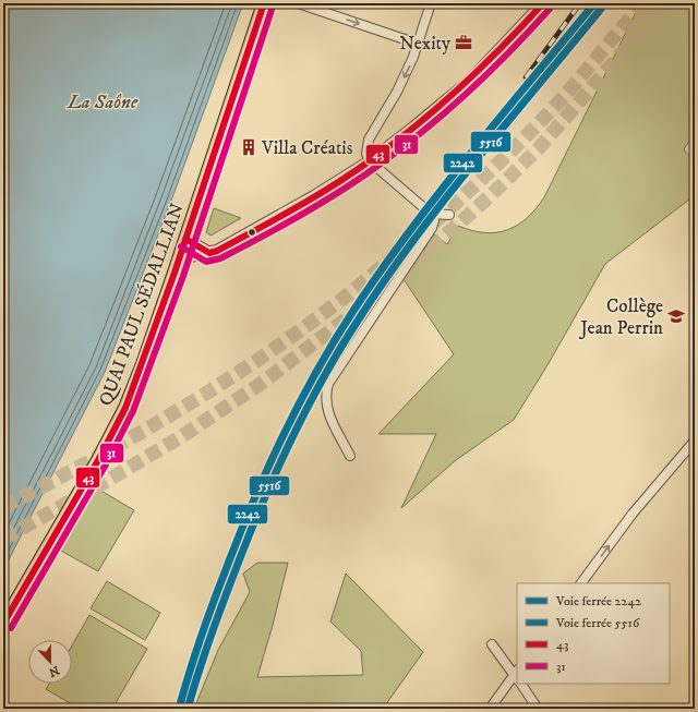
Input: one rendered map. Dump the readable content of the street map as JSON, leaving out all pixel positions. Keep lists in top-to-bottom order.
{
  "streets": {
    "main road": ["QUAI PAUL SÉDALLIAN"]
  },
  "water": ["La Saône"],
  "places": {
    "office": ["Nexity"],
    "building": ["Villa Créatis"],
    "school or university": ["Collège Jean Perrin"]
  },
  "lines": [
    "rail line 2242",
    "transit line 43",
    "transit line 31",
    "rail line 5516"
  ],
  "legend": [
    "Voie ferrée 2242",
    "Voie ferrée 5516",
    "43",
    "31"
  ],
  "north": "bottom"
}
